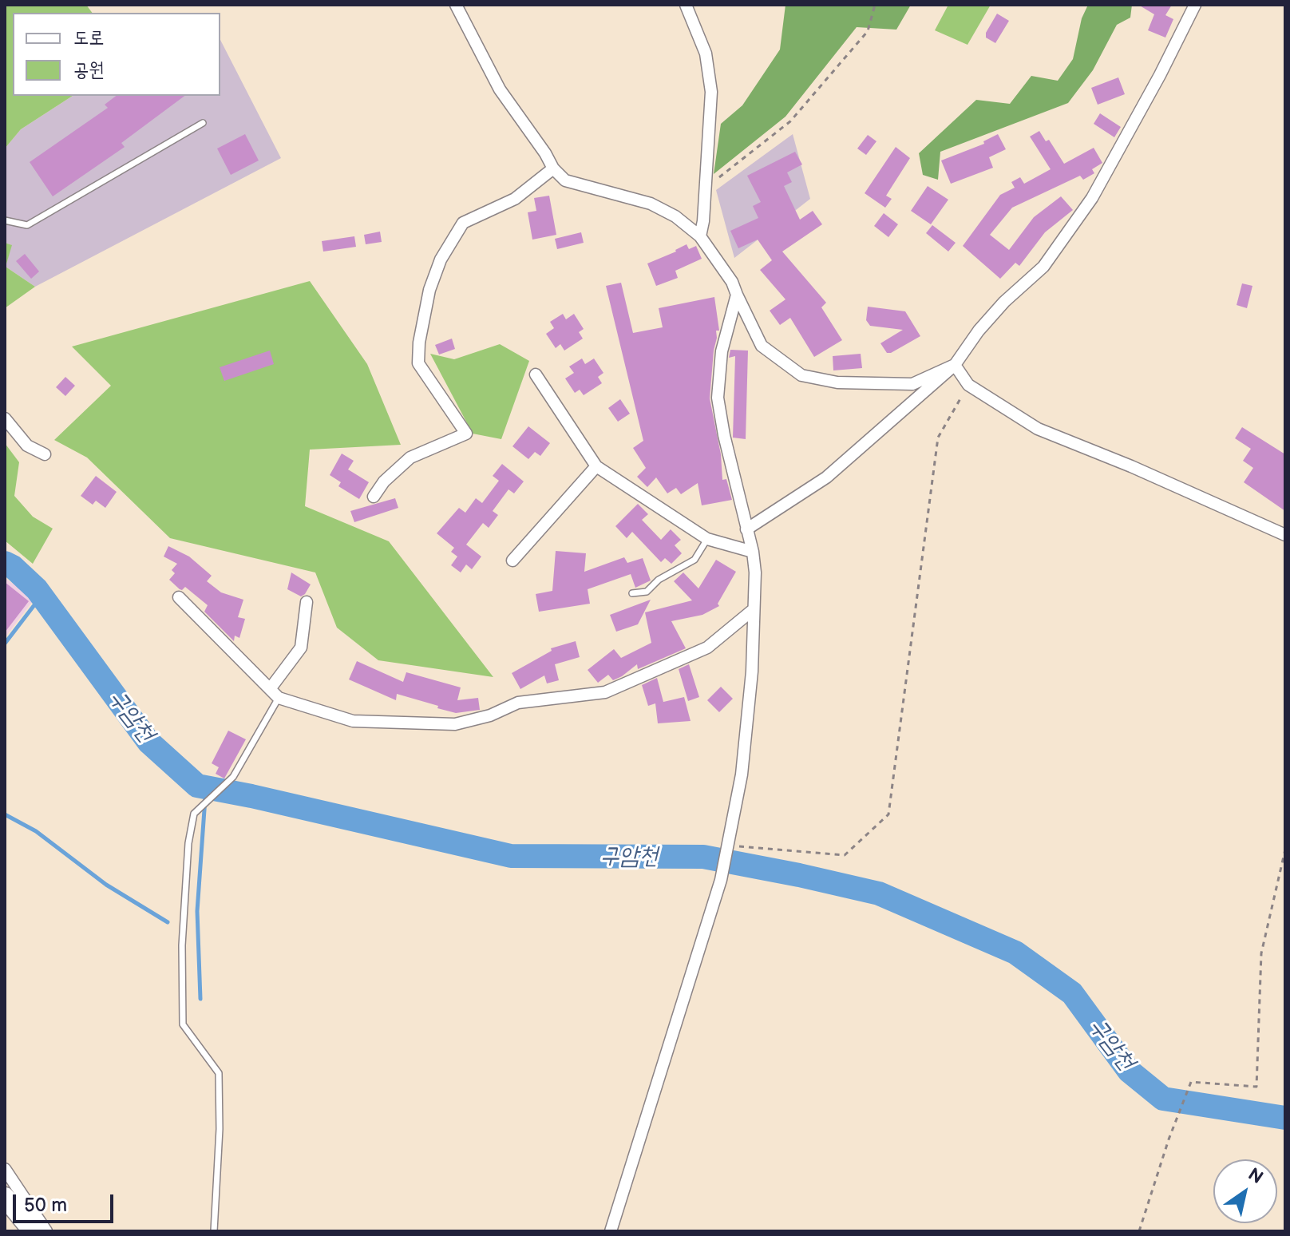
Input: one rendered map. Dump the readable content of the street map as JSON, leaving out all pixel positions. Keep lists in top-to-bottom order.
{
  "water": ["구암천"],
  "legend": ["도로", "공원"],
  "scale_bar": "50 m",
  "north": "top right"
}
